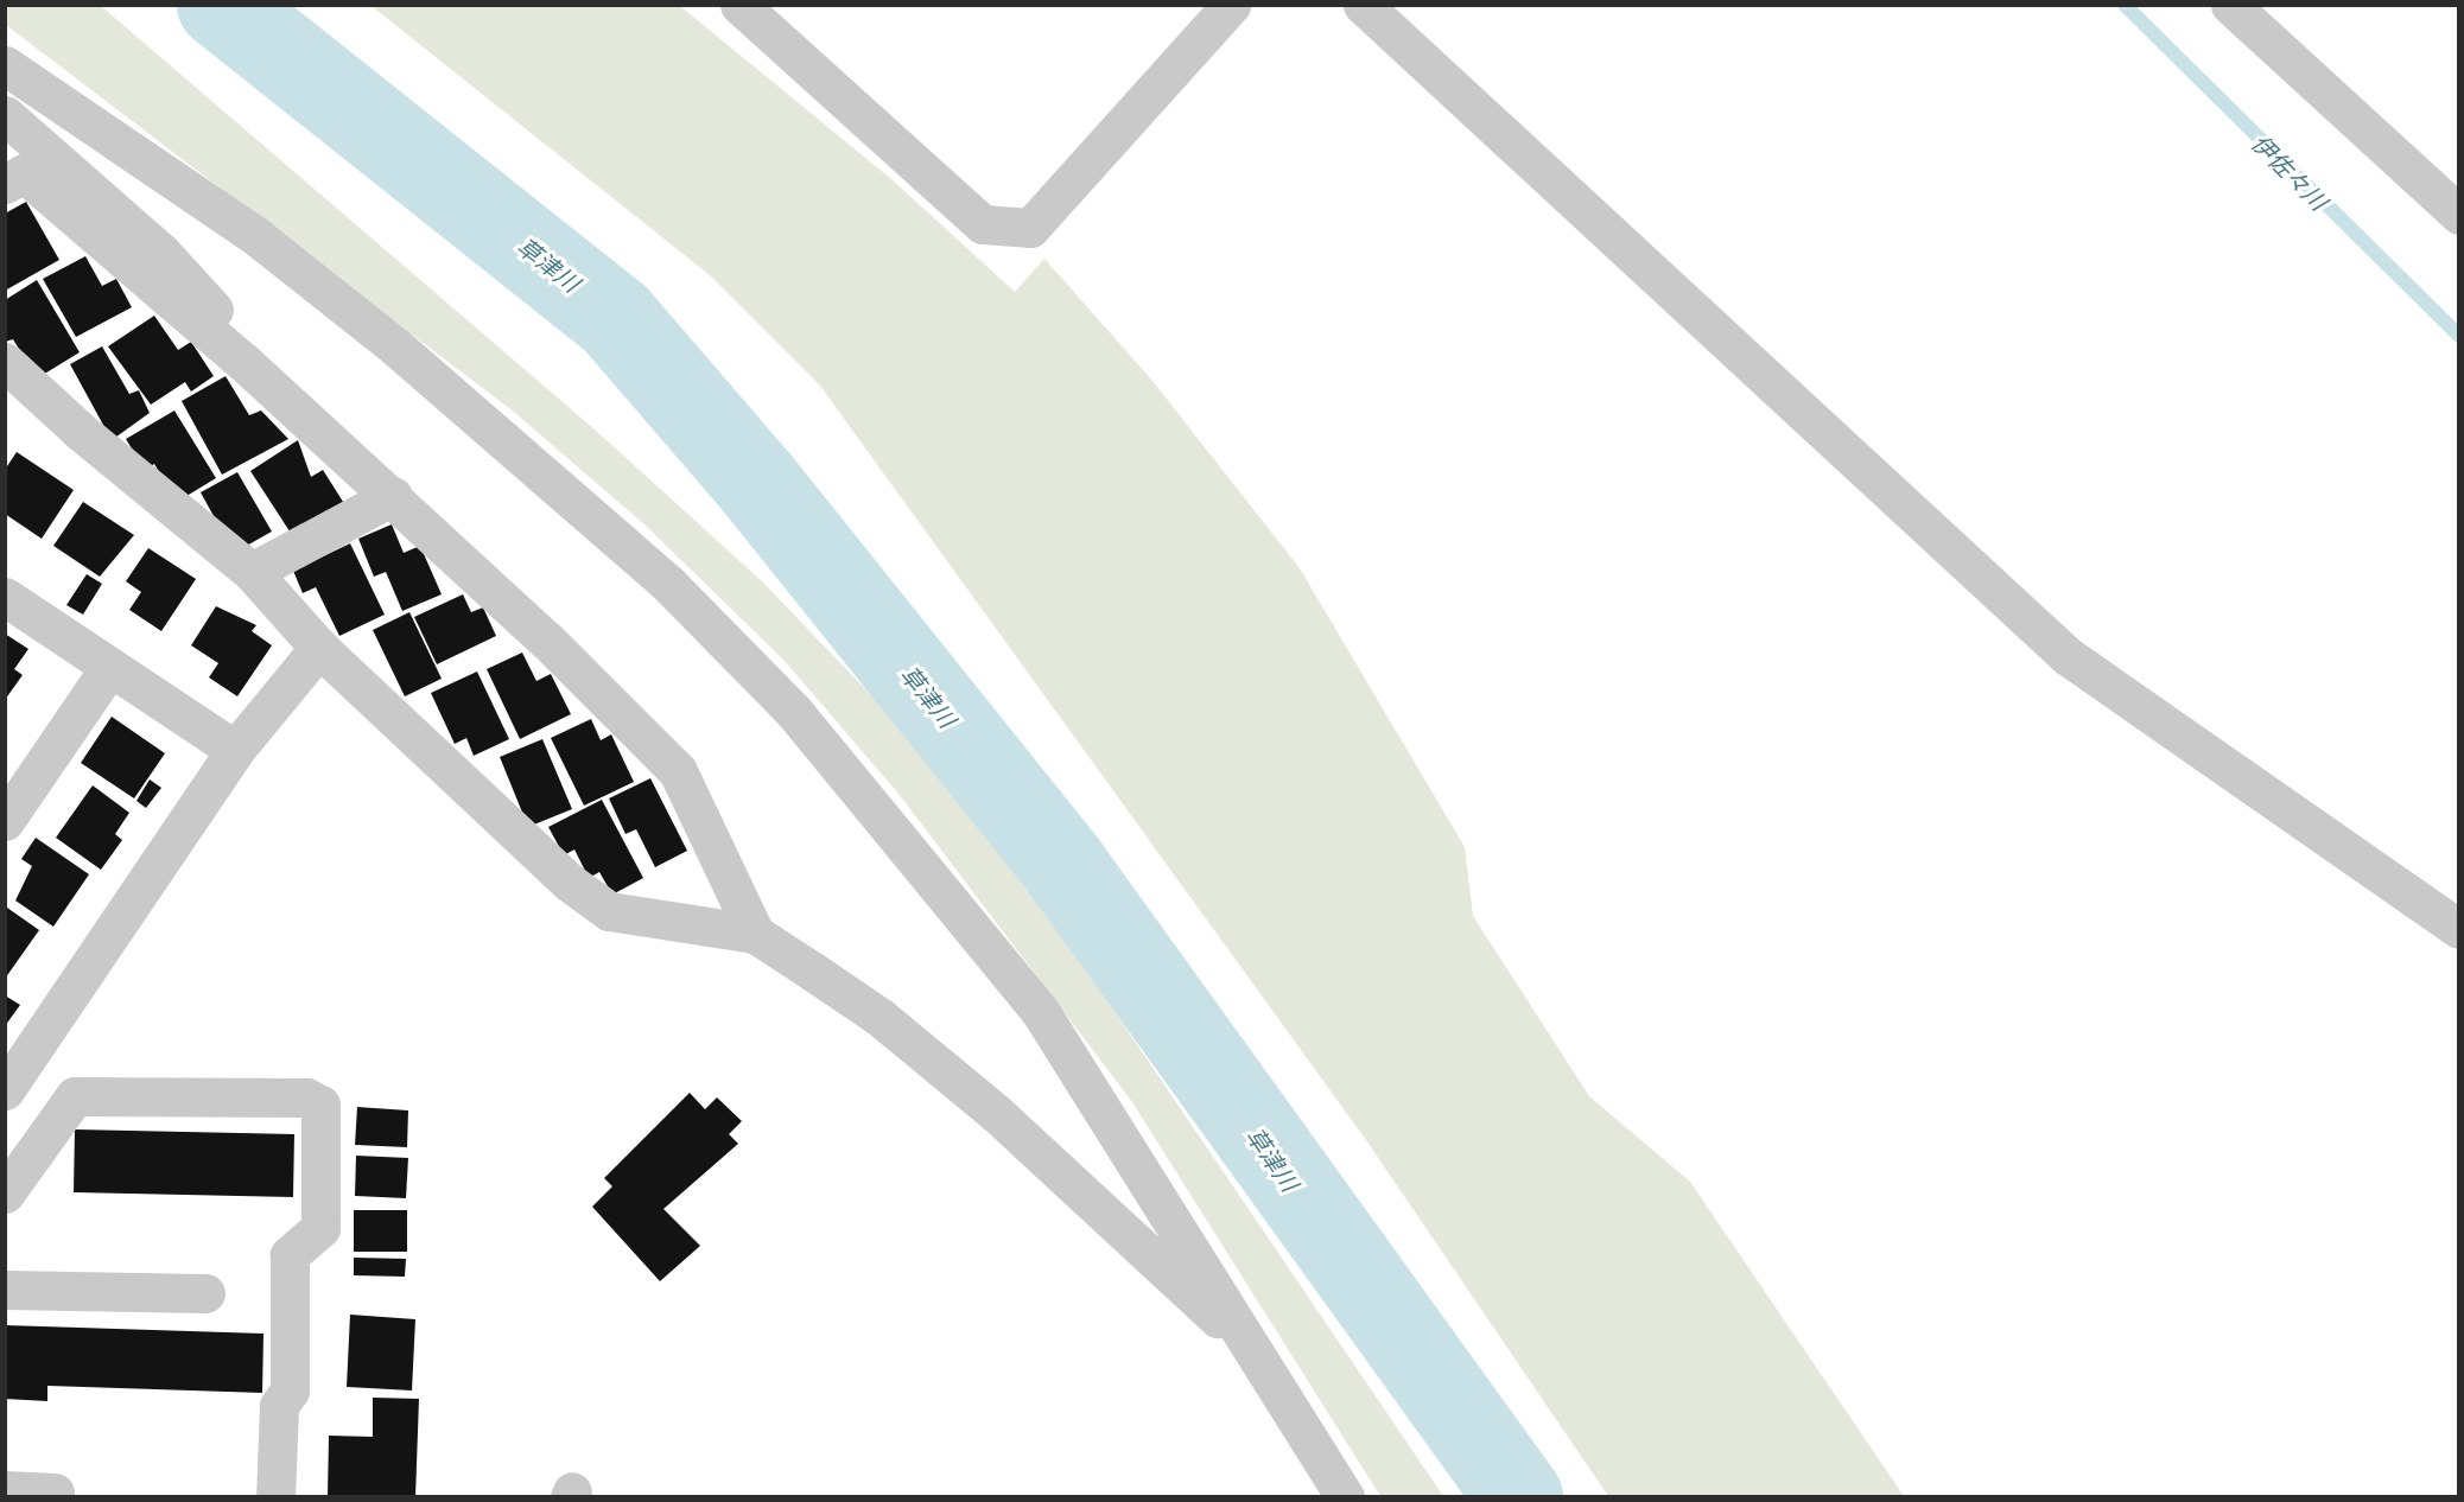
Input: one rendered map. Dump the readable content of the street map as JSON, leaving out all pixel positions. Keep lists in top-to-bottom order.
{
  "water": ["伊佐々川", "草津川"]
}
